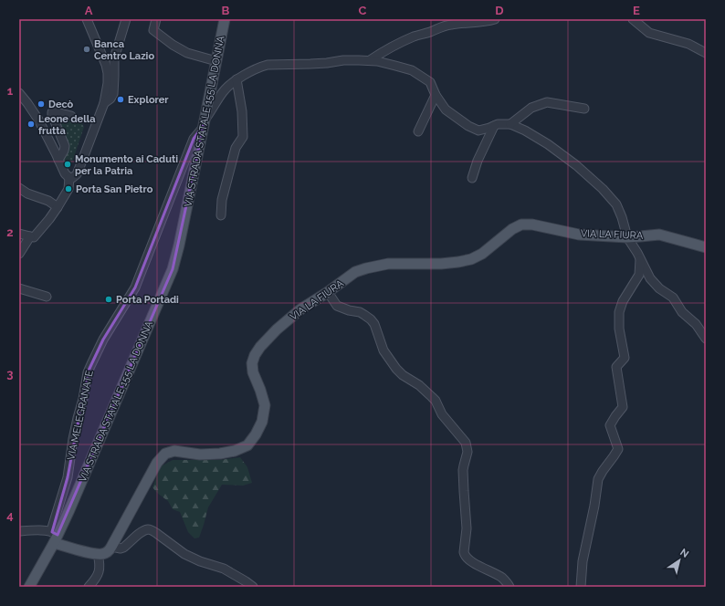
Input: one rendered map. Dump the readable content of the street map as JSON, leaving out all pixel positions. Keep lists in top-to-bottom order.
{
  "streets": {
    "main road": ["VIA STRADA STATALE 155 LA DONNA", "VIA LA FIURA"],
    "street": ["VIA MELEGRANATE"]
  },
  "crossings": [
    ["VIA STRADA STATALE 155 LA DONNA", "VIA MELEGRANATE"]
  ],
  "places": [
    "Banca Centro Lazio",
    "Explorer",
    "Decò",
    "Leone della frutta",
    "Monumento ai Caduti per la Patria",
    "Porta San Pietro",
    "Porta Portadi"
  ],
  "north": "top right",
  "grid": {
    "columns": [
      "A",
      "B",
      "C",
      "D",
      "E"
    ],
    "rows": [
      "1",
      "2",
      "3",
      "4"
    ]
  }
}
